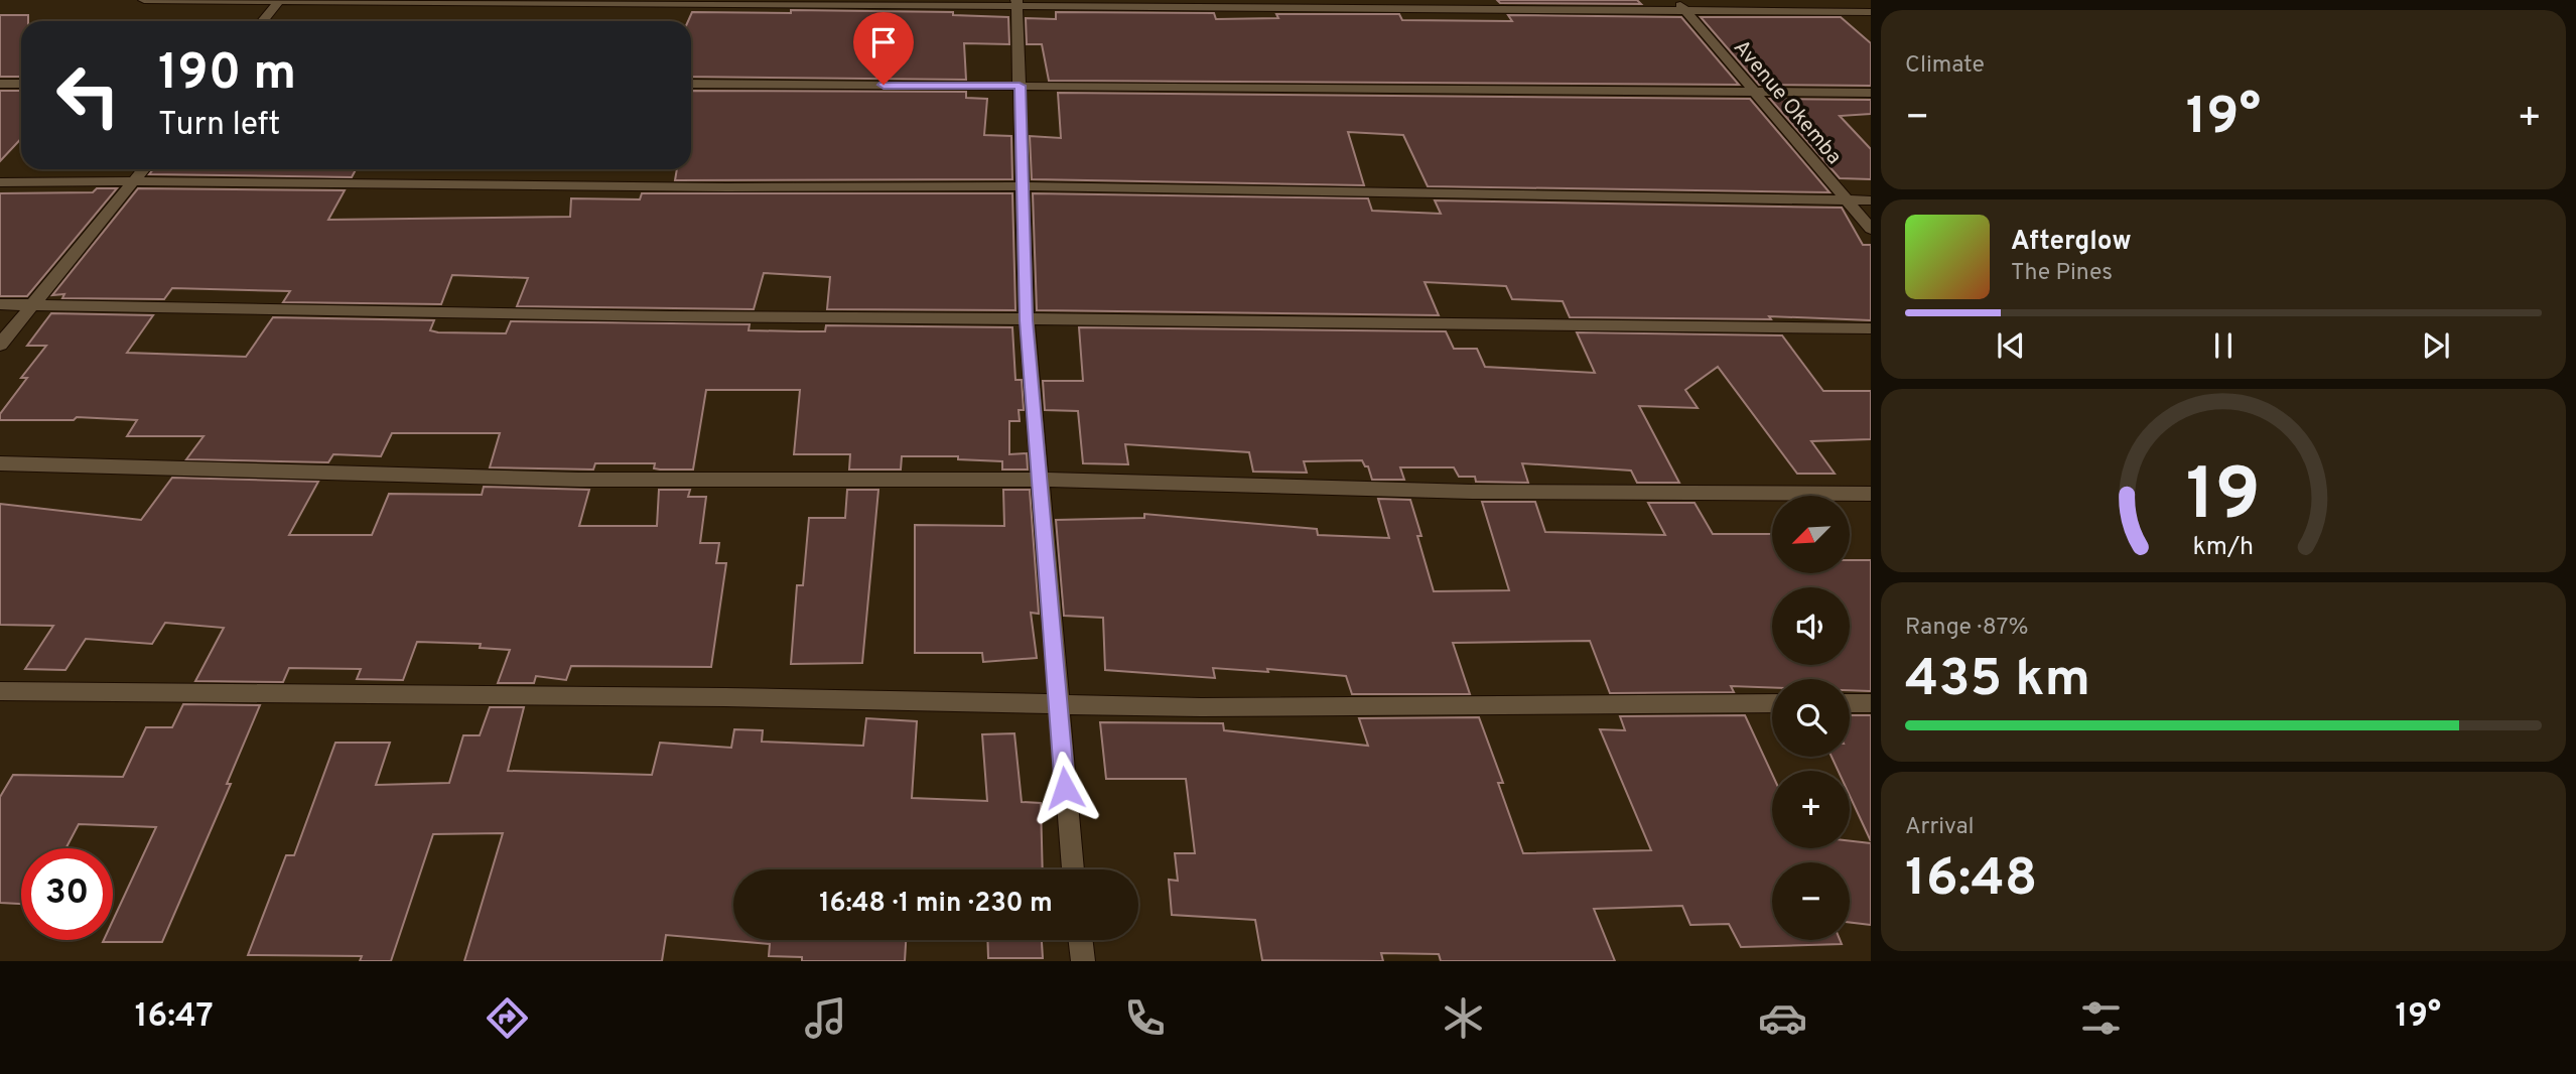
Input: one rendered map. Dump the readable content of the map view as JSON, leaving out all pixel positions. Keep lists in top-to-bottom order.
{
  "streets": {
    "street": ["Avenue Okemba"]
  },
  "north": "bottom left",
  "page": {
    "tile": [
      "Climate",
      ["Range · 87%", "435 km"],
      ["Arrival", "16:48"]
    ],
    "turn": ["190 m", "Turn left"],
    "heat": ["−", "19°", "+"],
    "song": ["Afterglow", "The Pines"],
    "map_buttons": ["+", "−"],
    "limit": "30",
    "trip": "16:48 · 1 min · 230 m",
    "tabs": ["16:47", "19°"],
    "gauge": ["19", "km/h"]
  }
}
